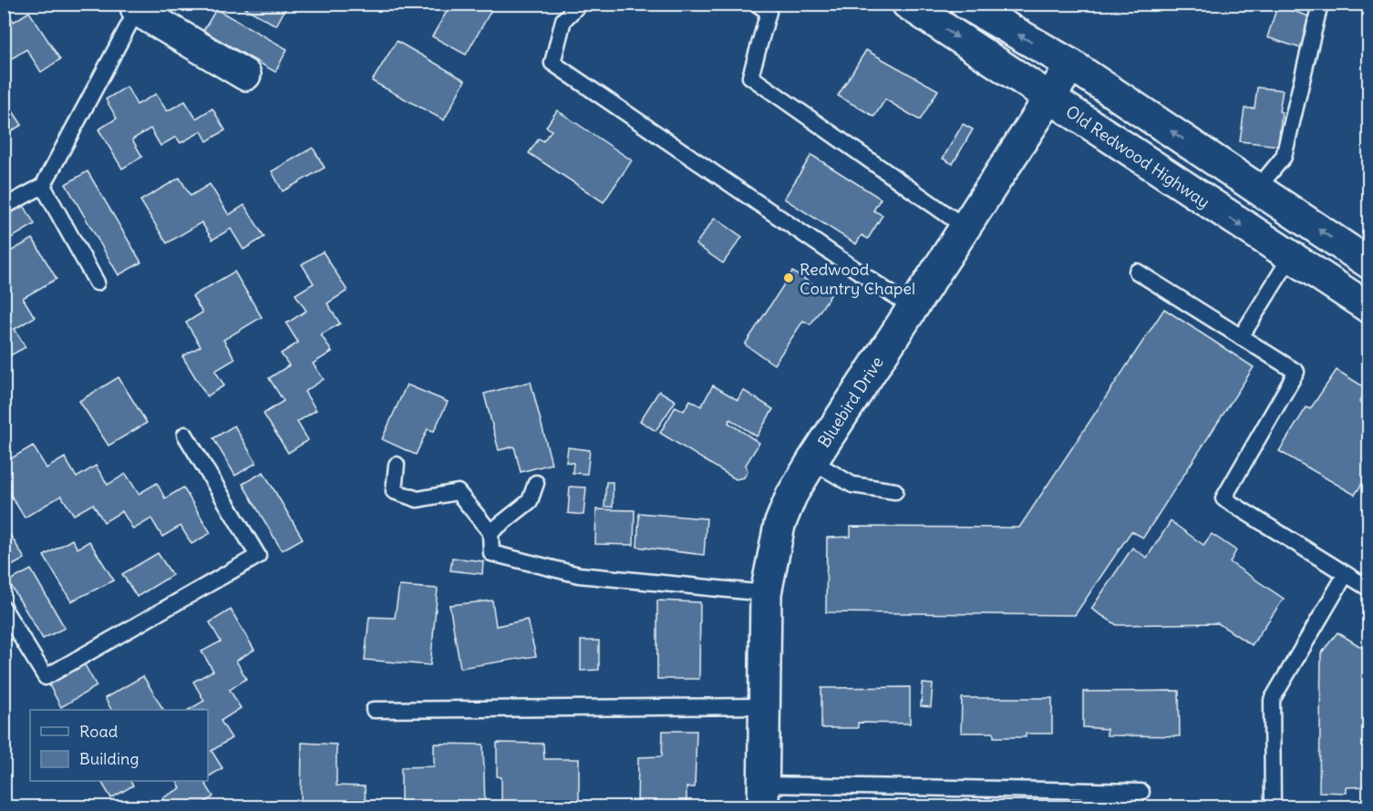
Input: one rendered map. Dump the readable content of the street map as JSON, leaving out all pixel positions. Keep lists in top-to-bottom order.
{
  "streets": {
    "main road": ["Old Redwood Highway", "Bluebird Drive"]
  },
  "crossings": [
    ["Old Redwood Highway", "Bluebird Drive"]
  ],
  "places": ["Redwood Country Chapel"],
  "legend": ["Road", "Building"]
}
